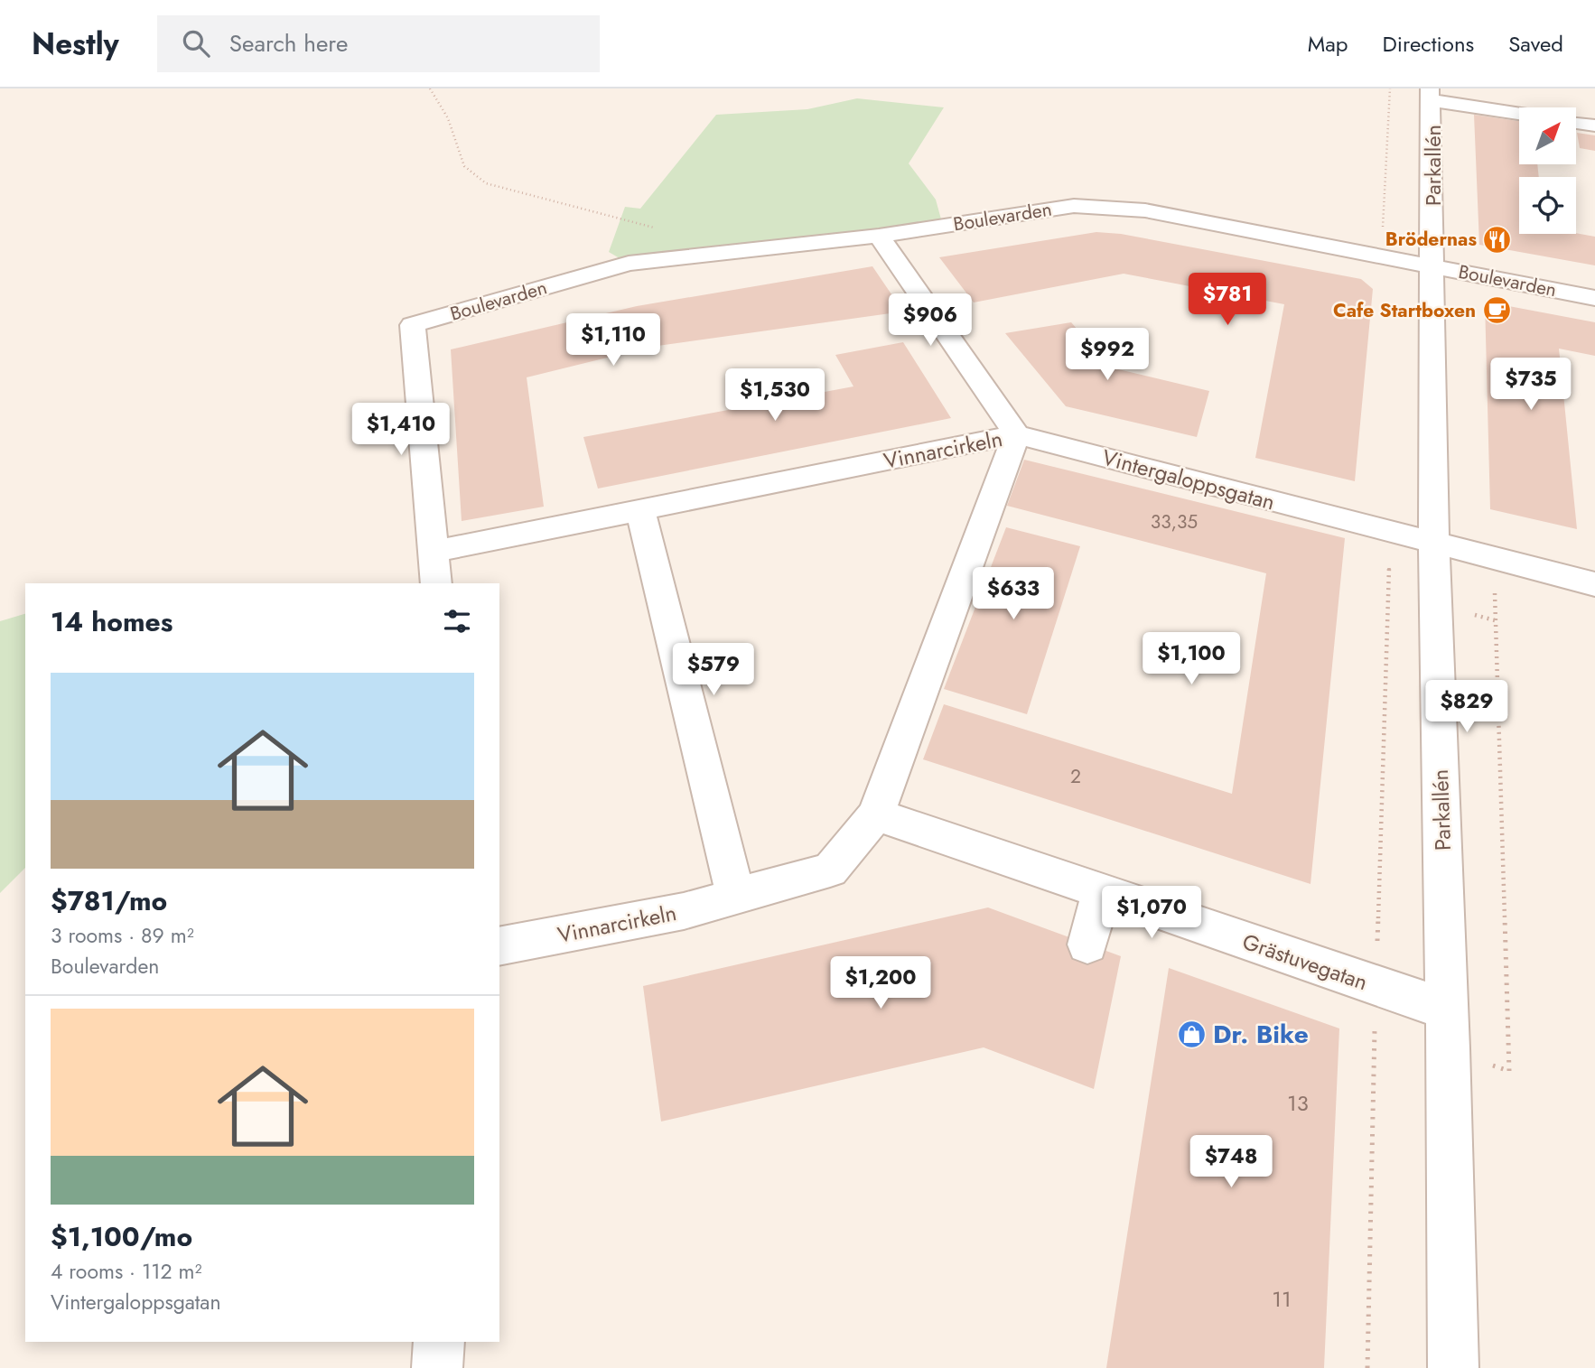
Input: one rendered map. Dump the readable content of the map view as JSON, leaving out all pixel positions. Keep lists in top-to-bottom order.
{
  "streets": {
    "street": [
      "Parkallén",
      "Boulevarden",
      "Vinnarcirkeln",
      "Vintergaloppsgatan",
      "Grästuvegatan"
    ]
  },
  "crossings": [
    ["Parkallén", "Boulevarden"],
    ["Parkallén", "Vintergaloppsgatan"],
    ["Parkallén", "Grästuvegatan"],
    ["Boulevarden", "Vinnarcirkeln"],
    ["Vinnarcirkeln", "Vintergaloppsgatan"],
    ["Vinnarcirkeln", "Grästuvegatan"]
  ],
  "places": {
    "restaurant": ["Brödernas"],
    "cafe": ["Cafe Startboxen"],
    "shop": ["Dr. Bike"]
  },
  "house_numbers": [
    "33,35",
    "2",
    "13",
    "11"
  ],
  "north": "top right",
  "page": {
    "header": "Nestly",
    "search": "Search here",
    "nav": ["Map", "Directions", "Saved"],
    "price": [
      "$781",
      "$906",
      "$1,110",
      "$992",
      "$735",
      "$1,530",
      "$1,410",
      "$633",
      "$1,100",
      "$579",
      "$829",
      "$1,070",
      "$1,200",
      "$748"
    ],
    "heading": "14 homes",
    "list": [
      {
        "name": "$781/mo",
        "note": "3 rooms · 89 m² · Boulevarden"
      },
      {
        "name": "$1,100/mo",
        "note": "4 rooms · 112 m² · Vintergaloppsgatan"
      }
    ]
  }
}
